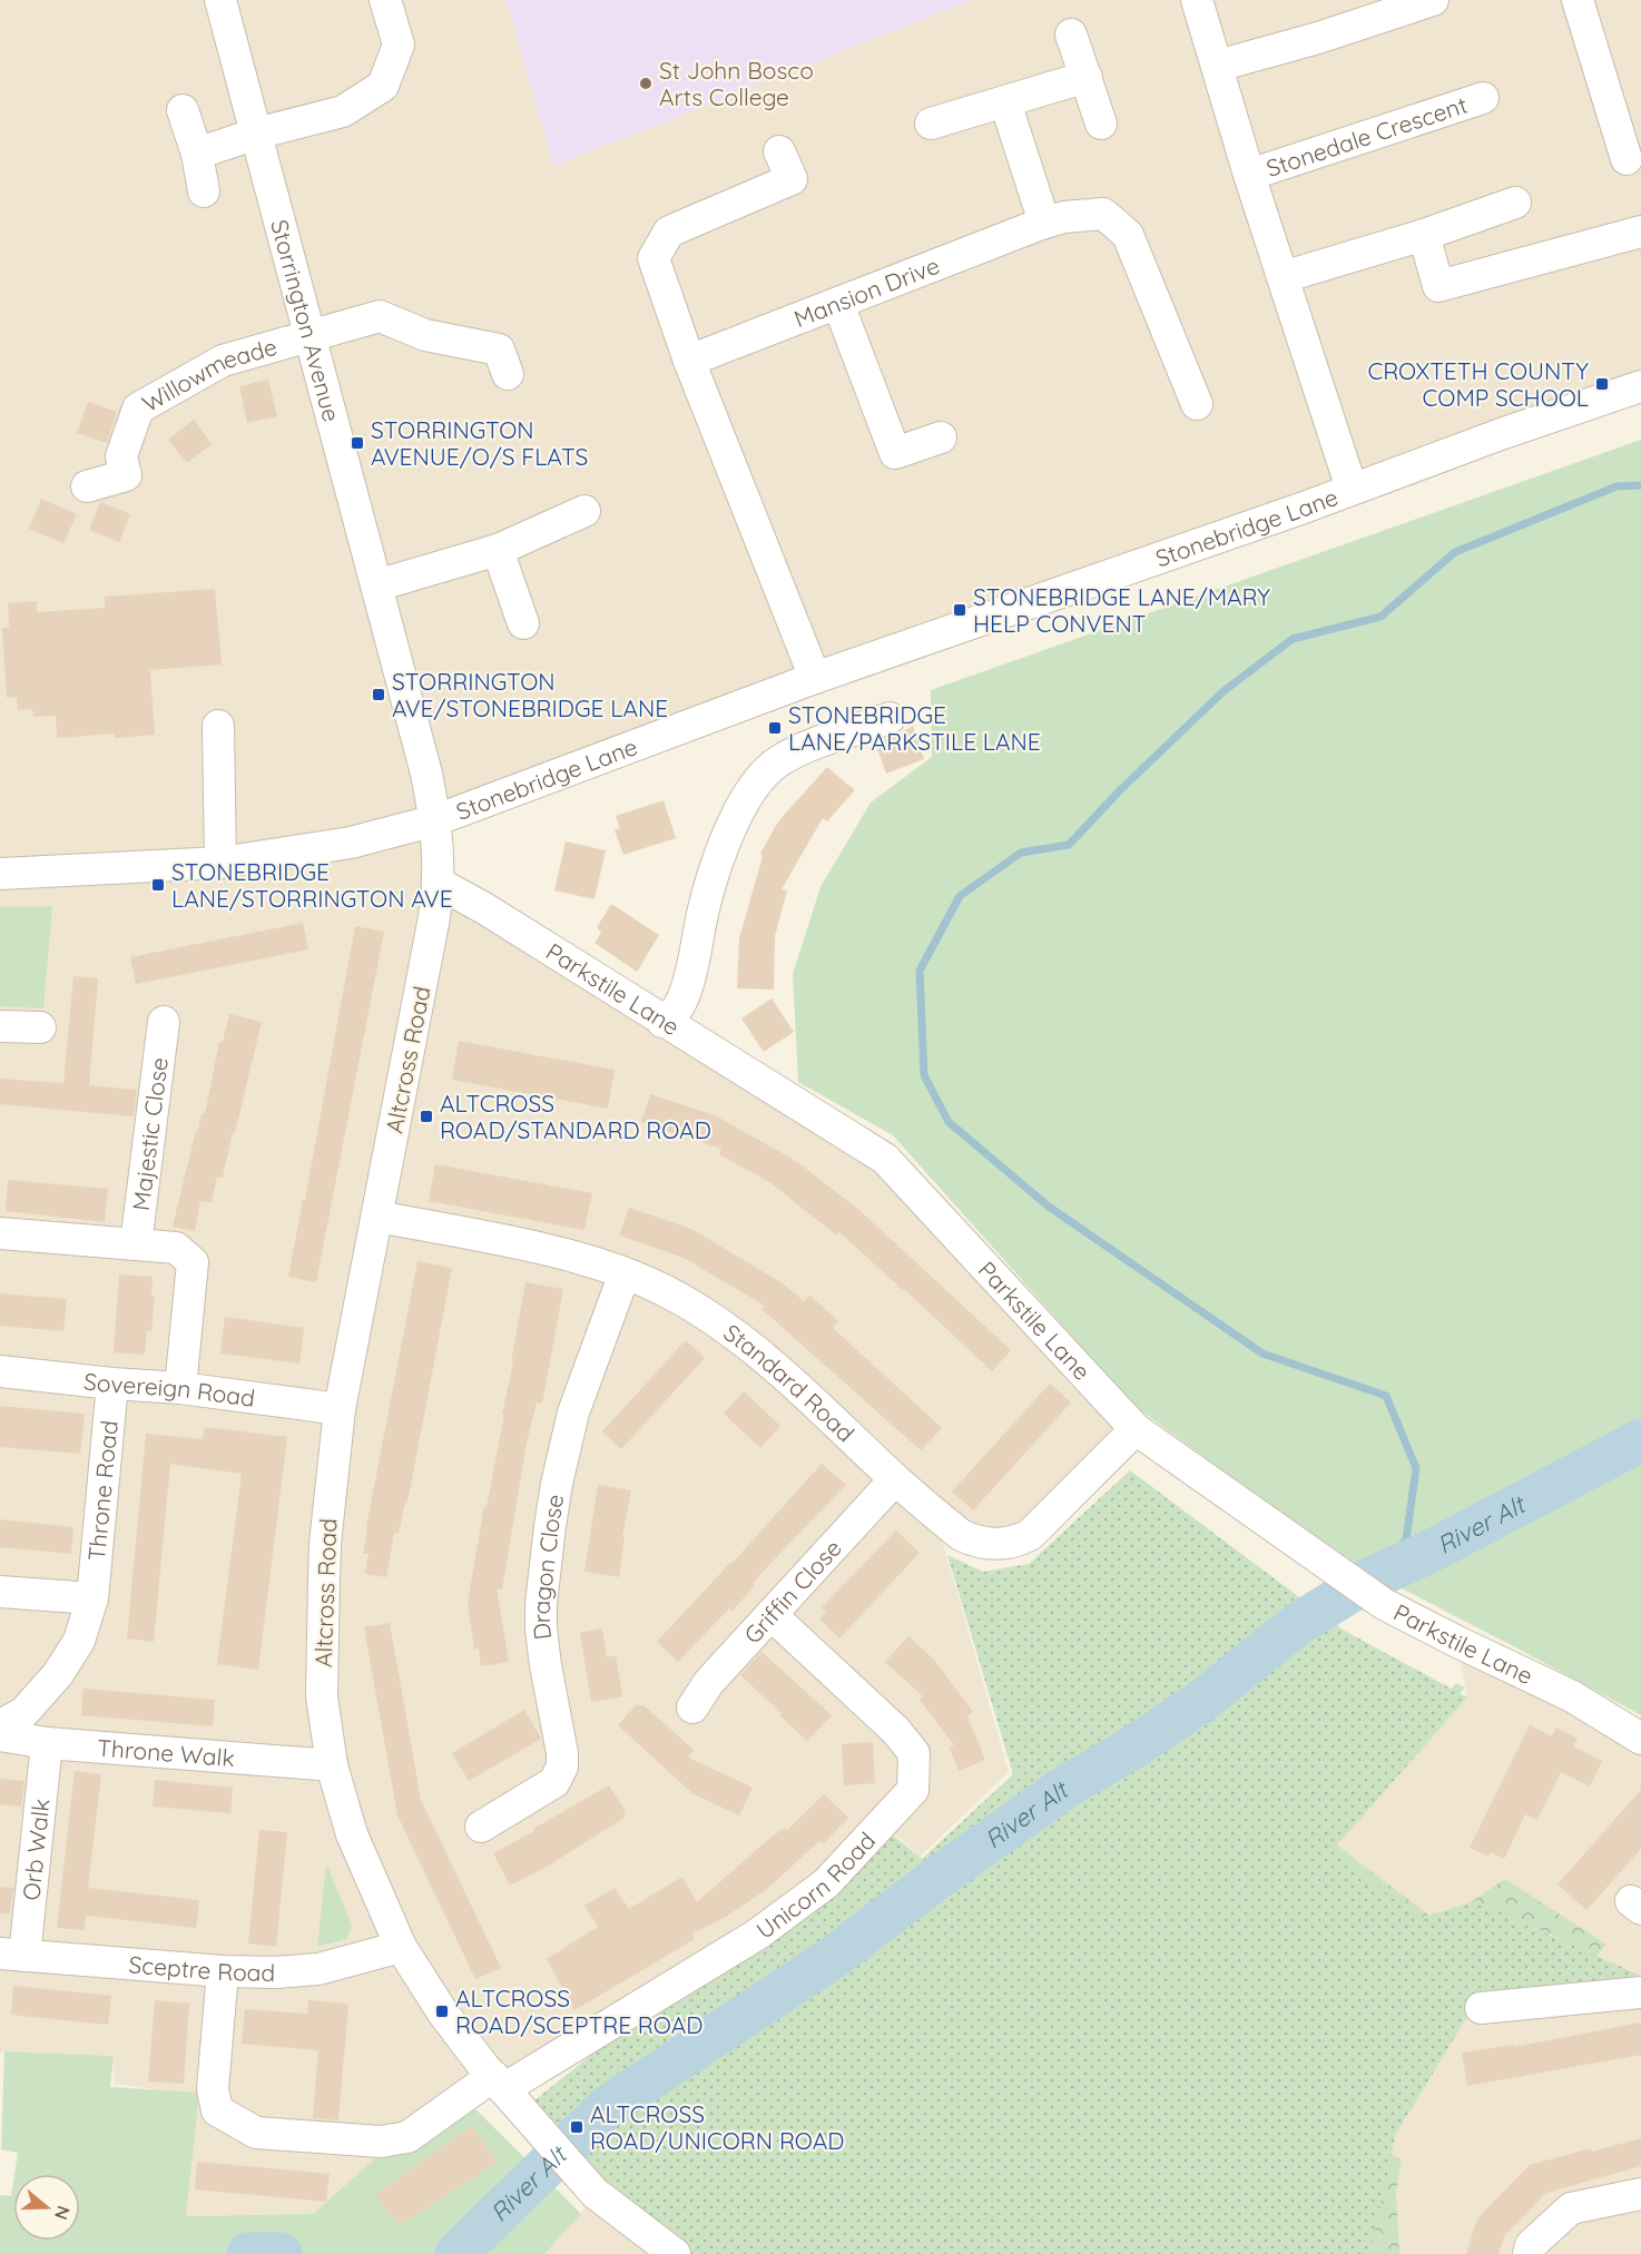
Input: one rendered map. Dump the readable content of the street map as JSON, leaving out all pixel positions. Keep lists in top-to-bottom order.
{
  "streets": {
    "street": [
      "Stonedale Crescent",
      "Mansion Drive",
      "Storrington Avenue",
      "Willowmeade",
      "Stonebridge Lane",
      "Parkstile Lane",
      "Altcross Road",
      "Majestic Close",
      "Standard Road",
      "Sovereign Road",
      "Throne Road",
      "Dragon Close",
      "Griffin Close",
      "Throne Walk",
      "Orb Walk",
      "Unicorn Road",
      "Sceptre Road"
    ]
  },
  "crossings": [
    ["Stonedale Crescent", "Stonebridge Lane"],
    ["Storrington Avenue", "Willowmeade"],
    ["Storrington Avenue", "Stonebridge Lane"],
    ["Storrington Avenue", "Altcross Road"],
    ["Stonebridge Lane", "Altcross Road"],
    ["Parkstile Lane", "Altcross Road"],
    ["Parkstile Lane", "Standard Road"],
    ["Altcross Road", "Standard Road"],
    ["Altcross Road", "Sovereign Road"],
    ["Altcross Road", "Throne Walk"],
    ["Altcross Road", "Unicorn Road"],
    ["Altcross Road", "Sceptre Road"],
    ["Standard Road", "Dragon Close"],
    ["Standard Road", "Griffin Close"],
    ["Sovereign Road", "Throne Road"],
    ["Griffin Close", "Unicorn Road"],
    ["Throne Walk", "Orb Walk"],
    ["Orb Walk", "Sceptre Road"],
    ["Unicorn Road", "Sceptre Road"]
  ],
  "water": ["River Alt"],
  "places": {
    "other": ["St John Bosco Arts College"],
    "transit": [
      "CROXTETH COUNTY COMP SCHOOL",
      "STORRINGTON AVENUE/O/S FLATS",
      "STONEBRIDGE LANE/MARY HELP CONVENT",
      "STORRINGTON AVE/STONEBRIDGE LANE",
      "STONEBRIDGE LANE/PARKSTILE LANE",
      "STONEBRIDGE LANE/STORRINGTON AVE",
      "ALTCROSS ROAD/STANDARD ROAD",
      "ALTCROSS ROAD/SCEPTRE ROAD",
      "ALTCROSS ROAD/UNICORN ROAD"
    ]
  },
  "north": "right"
}
